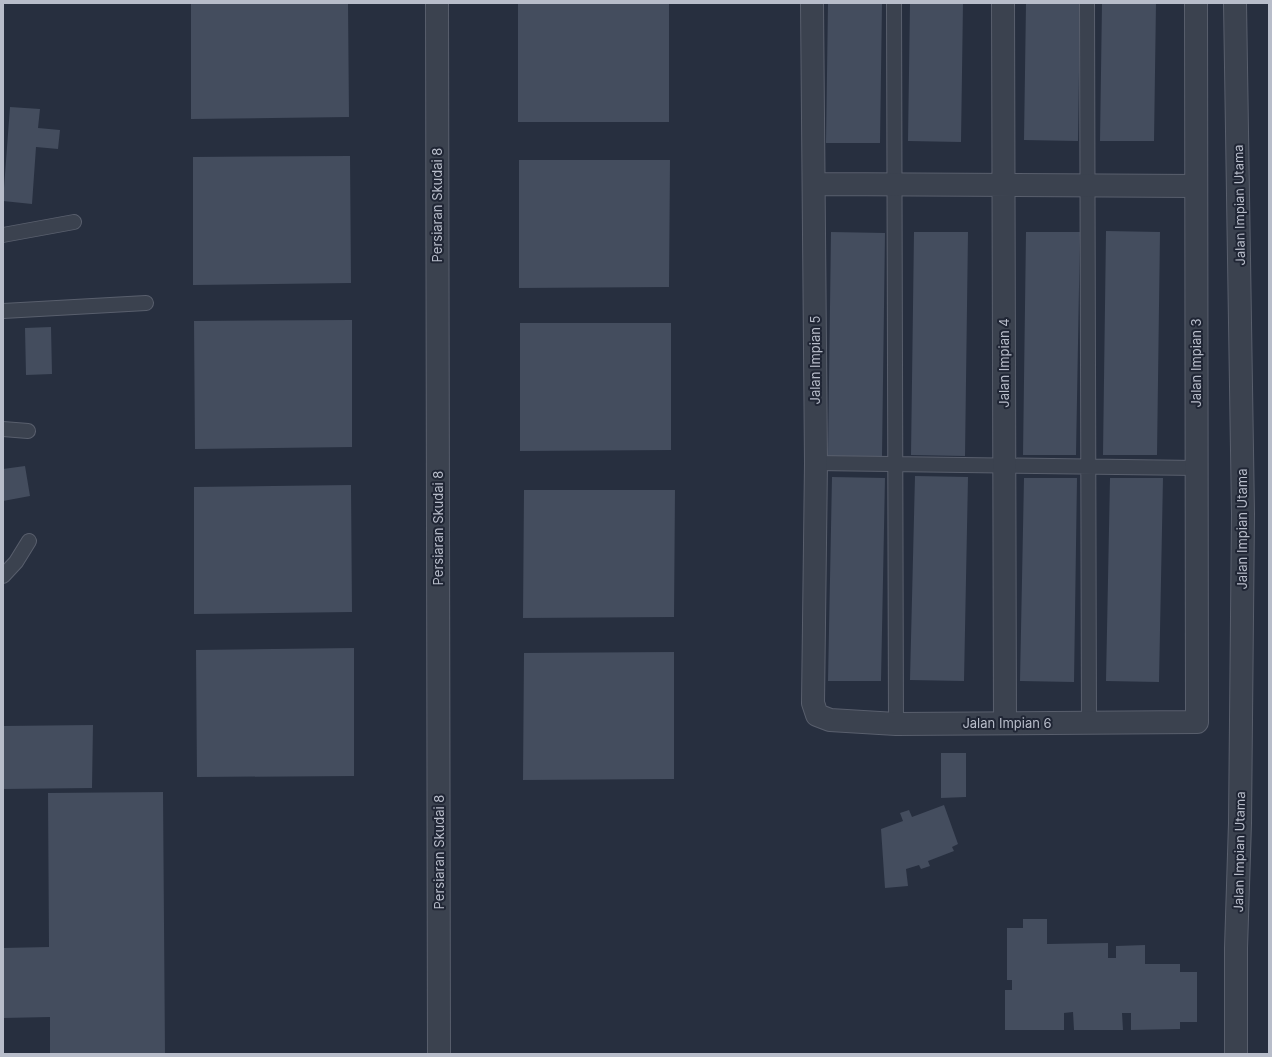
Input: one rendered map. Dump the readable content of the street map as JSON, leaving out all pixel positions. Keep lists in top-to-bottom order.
{
  "streets": {
    "street": [
      "Persiaran Skudai 8",
      "Jalan Impian Utama",
      "Jalan Impian 5",
      "Jalan Impian 4",
      "Jalan Impian 3",
      "Jalan Impian 6"
    ]
  },
  "crossings": [
    ["Jalan Impian 5", "Jalan Impian 6"],
    ["Jalan Impian 4", "Jalan Impian 6"],
    ["Jalan Impian 3", "Jalan Impian 6"]
  ]
}
